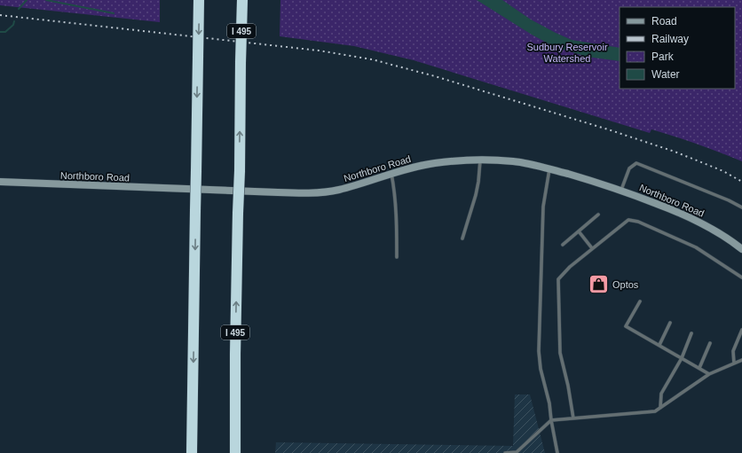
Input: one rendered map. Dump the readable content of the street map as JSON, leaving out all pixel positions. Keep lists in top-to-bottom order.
{
  "streets": {
    "highway": ["I 495"],
    "main road": ["Northboro Road"]
  },
  "parks": ["Sudbury Reservoir Watershed"],
  "places": {
    "shop": ["Optos"]
  },
  "legend": [
    "Road",
    "Railway",
    "Park",
    "Water"
  ]
}
